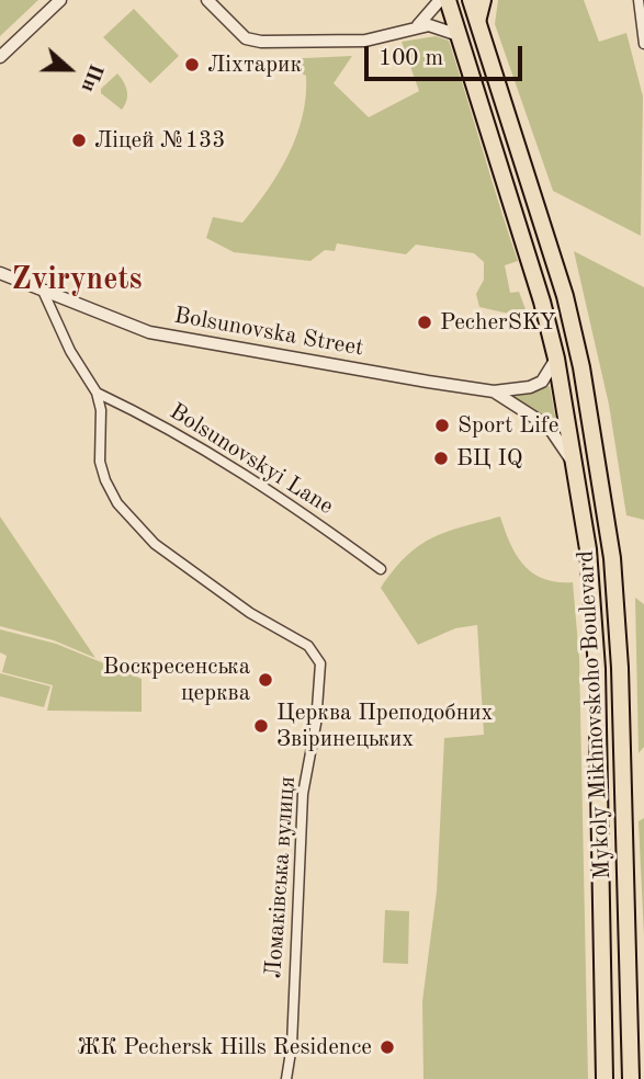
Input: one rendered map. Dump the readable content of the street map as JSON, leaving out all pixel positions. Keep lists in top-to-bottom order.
{
  "streets": {
    "highway": ["Mykoly Mikhnovskoho Boulevard"],
    "street": ["Bolsunovska Street", "Bolsunovskyi Lane", "Ломаківська вулиця"]
  },
  "crossings": [
    ["Bolsunovska Street", "Mykoly Mikhnovskoho Boulevard"],
    ["Bolsunovska Street", "Ломаківська вулиця"],
    ["Bolsunovskyi Lane", "Ломаківська вулиця"]
  ],
  "districts": ["Zvirynets"],
  "places": [
    "Ліхтарик",
    "Ліцей №133",
    "PecherSKY",
    "Sport Life",
    "БЦ IQ",
    "Воскресенська церква",
    "Церква Преподобних Звіринецьких",
    "ЖК Pechersk Hills Residence"
  ],
  "scale_bar": "100 m",
  "north": "right"
}
